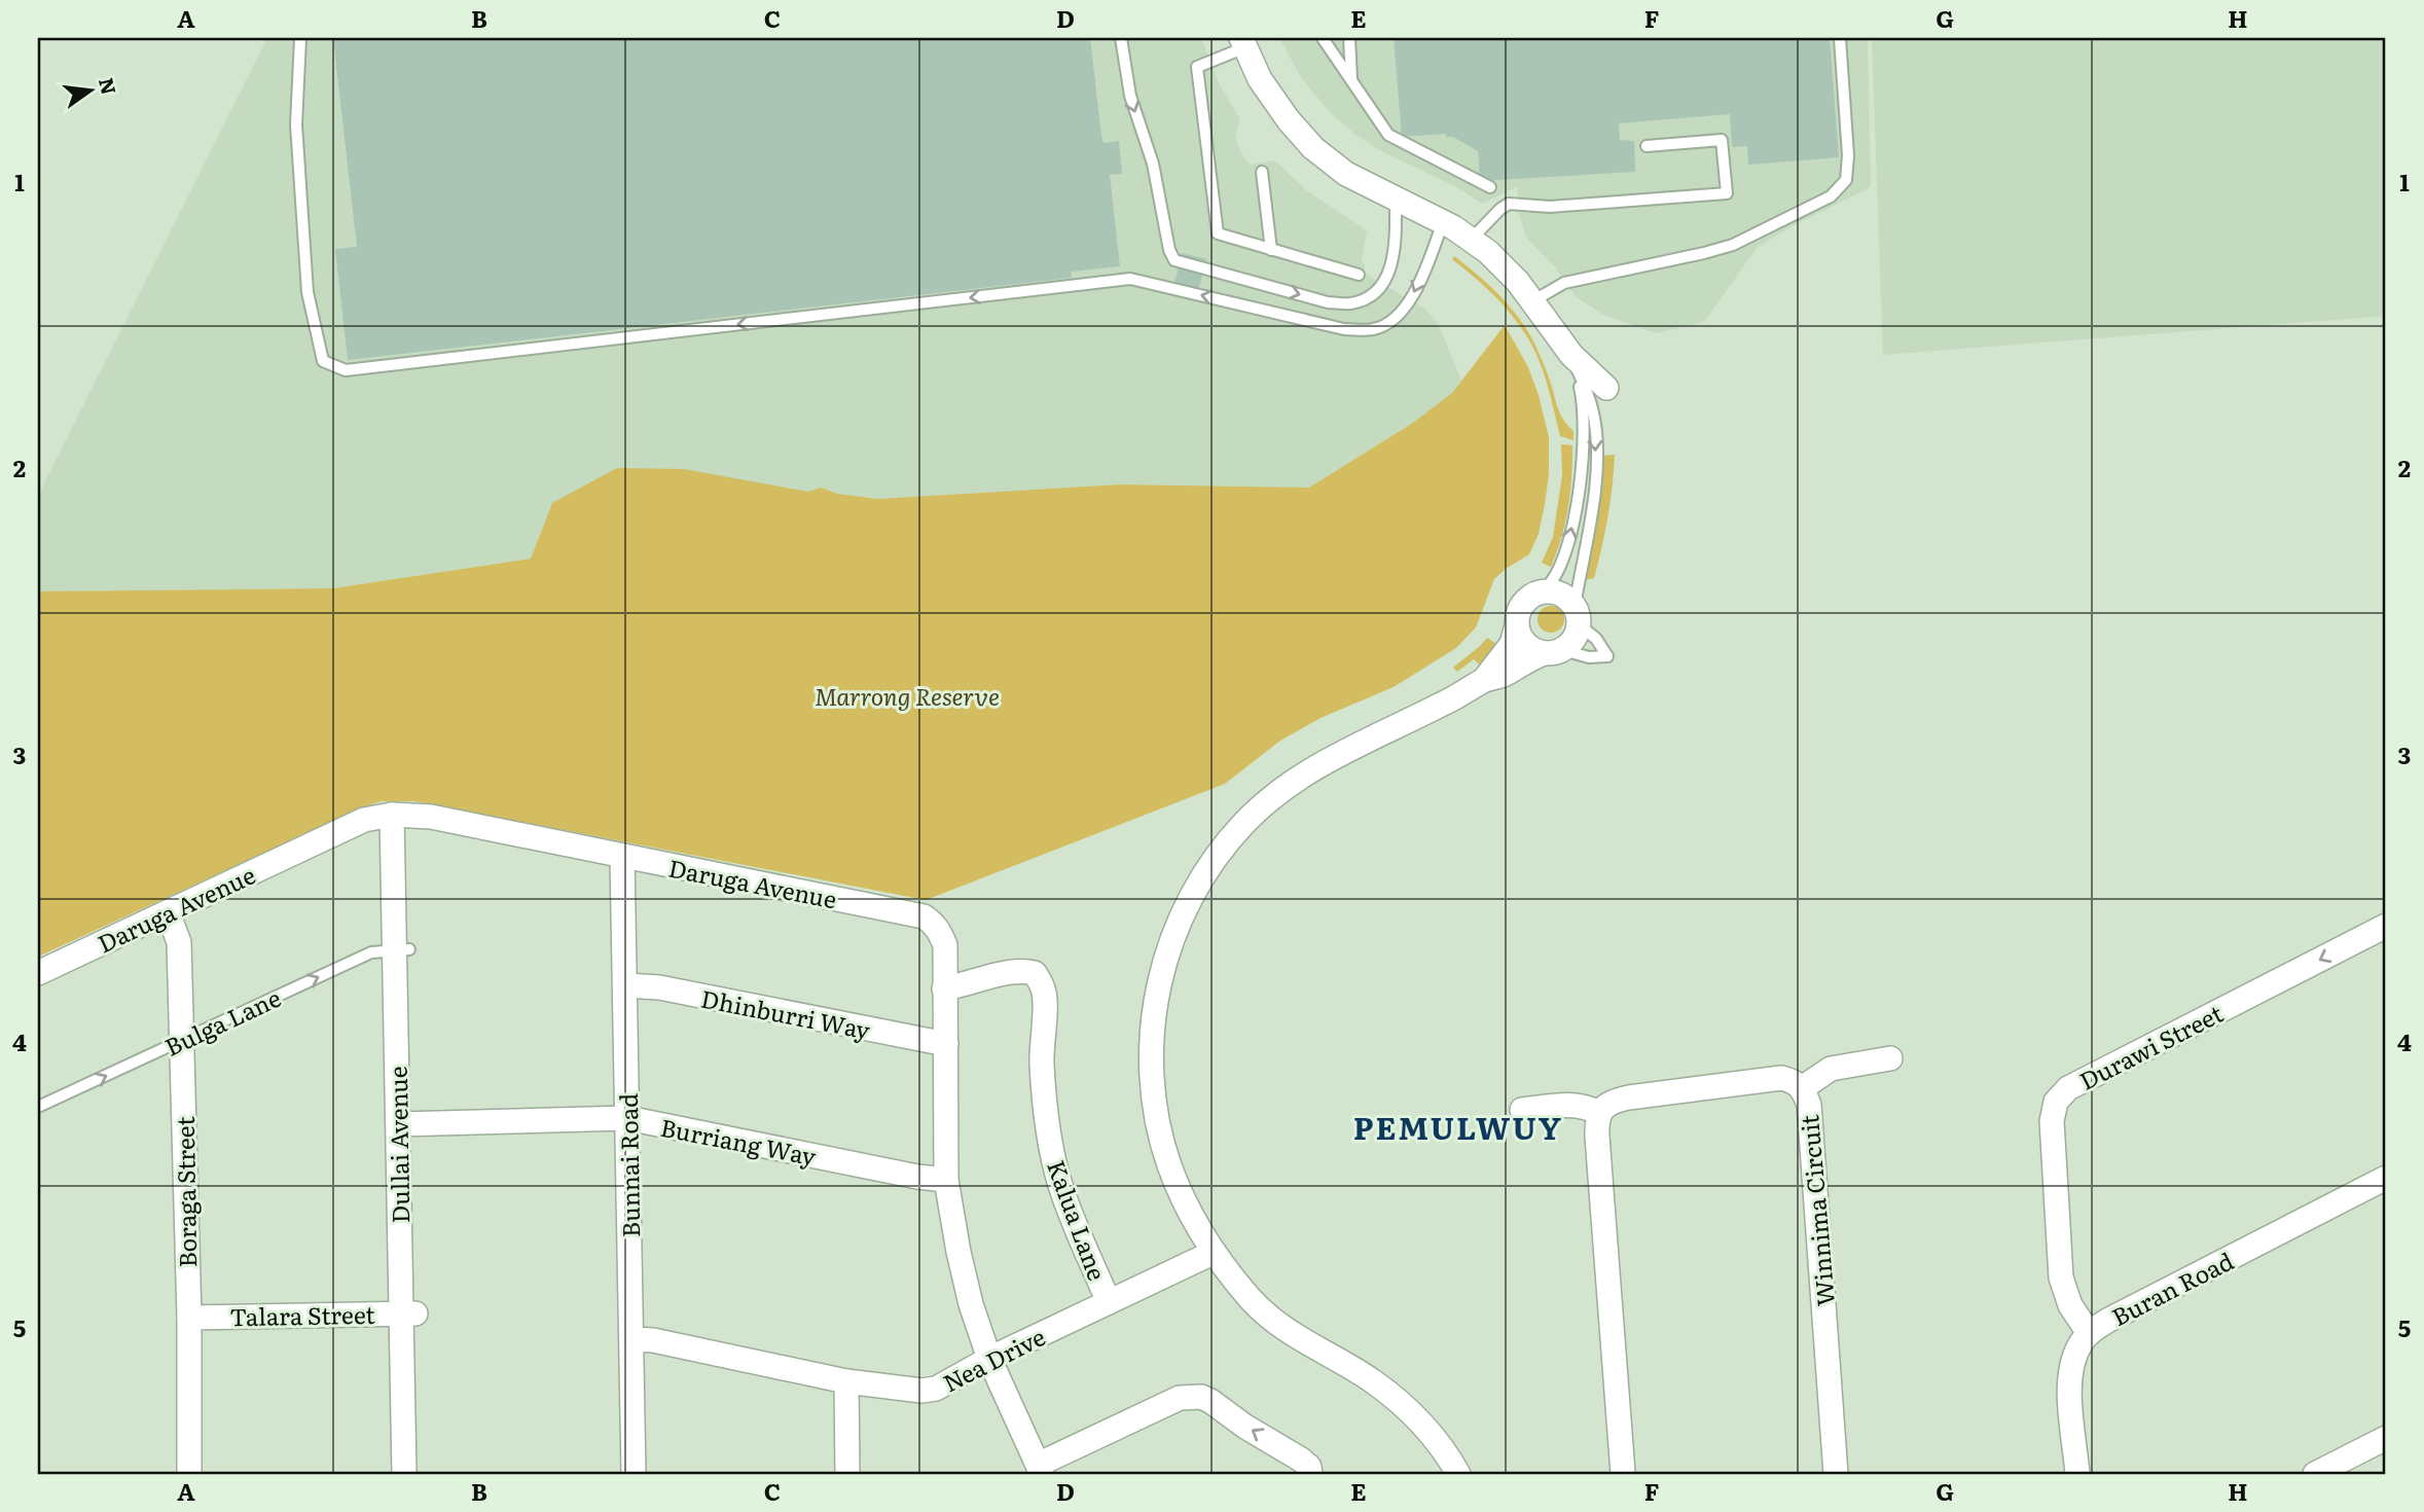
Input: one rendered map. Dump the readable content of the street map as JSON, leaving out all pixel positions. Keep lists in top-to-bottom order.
{
  "streets": {
    "street": [
      "Daruga Avenue",
      "Dhinburri Way",
      "Durawi Street",
      "Burriang Way",
      "Dullai Avenue",
      "Bunnai Road",
      "Boraga Street",
      "Winnima Circuit",
      "Kalua Lane",
      "Buran Road",
      "Talara Street",
      "Nea Drive"
    ],
    "lane": ["Bulga Lane"]
  },
  "crossings": [
    ["Daruga Avenue", "Dhinburri Way"],
    ["Daruga Avenue", "Burriang Way"],
    ["Daruga Avenue", "Dullai Avenue"],
    ["Daruga Avenue", "Bunnai Road"],
    ["Daruga Avenue", "Boraga Street"],
    ["Daruga Avenue", "Kalua Lane"],
    ["Daruga Avenue", "Nea Drive"],
    ["Dhinburri Way", "Bunnai Road"],
    ["Bulga Lane", "Dullai Avenue"],
    ["Bulga Lane", "Boraga Street"],
    ["Durawi Street", "Buran Road"],
    ["Burriang Way", "Dullai Avenue"],
    ["Burriang Way", "Bunnai Road"],
    ["Dullai Avenue", "Talara Street"],
    ["Bunnai Road", "Nea Drive"],
    ["Boraga Street", "Talara Street"],
    ["Kalua Lane", "Nea Drive"]
  ],
  "one_way": ["Bulga Lane", "Durawi Street"],
  "districts": ["PEMULWUY"],
  "parks": ["Marrong Reserve"],
  "north": "right",
  "grid": {
    "columns": [
      "A",
      "B",
      "C",
      "D",
      "E",
      "F",
      "G",
      "H"
    ],
    "rows": [
      "1",
      "2",
      "3",
      "4",
      "5"
    ]
  }
}
